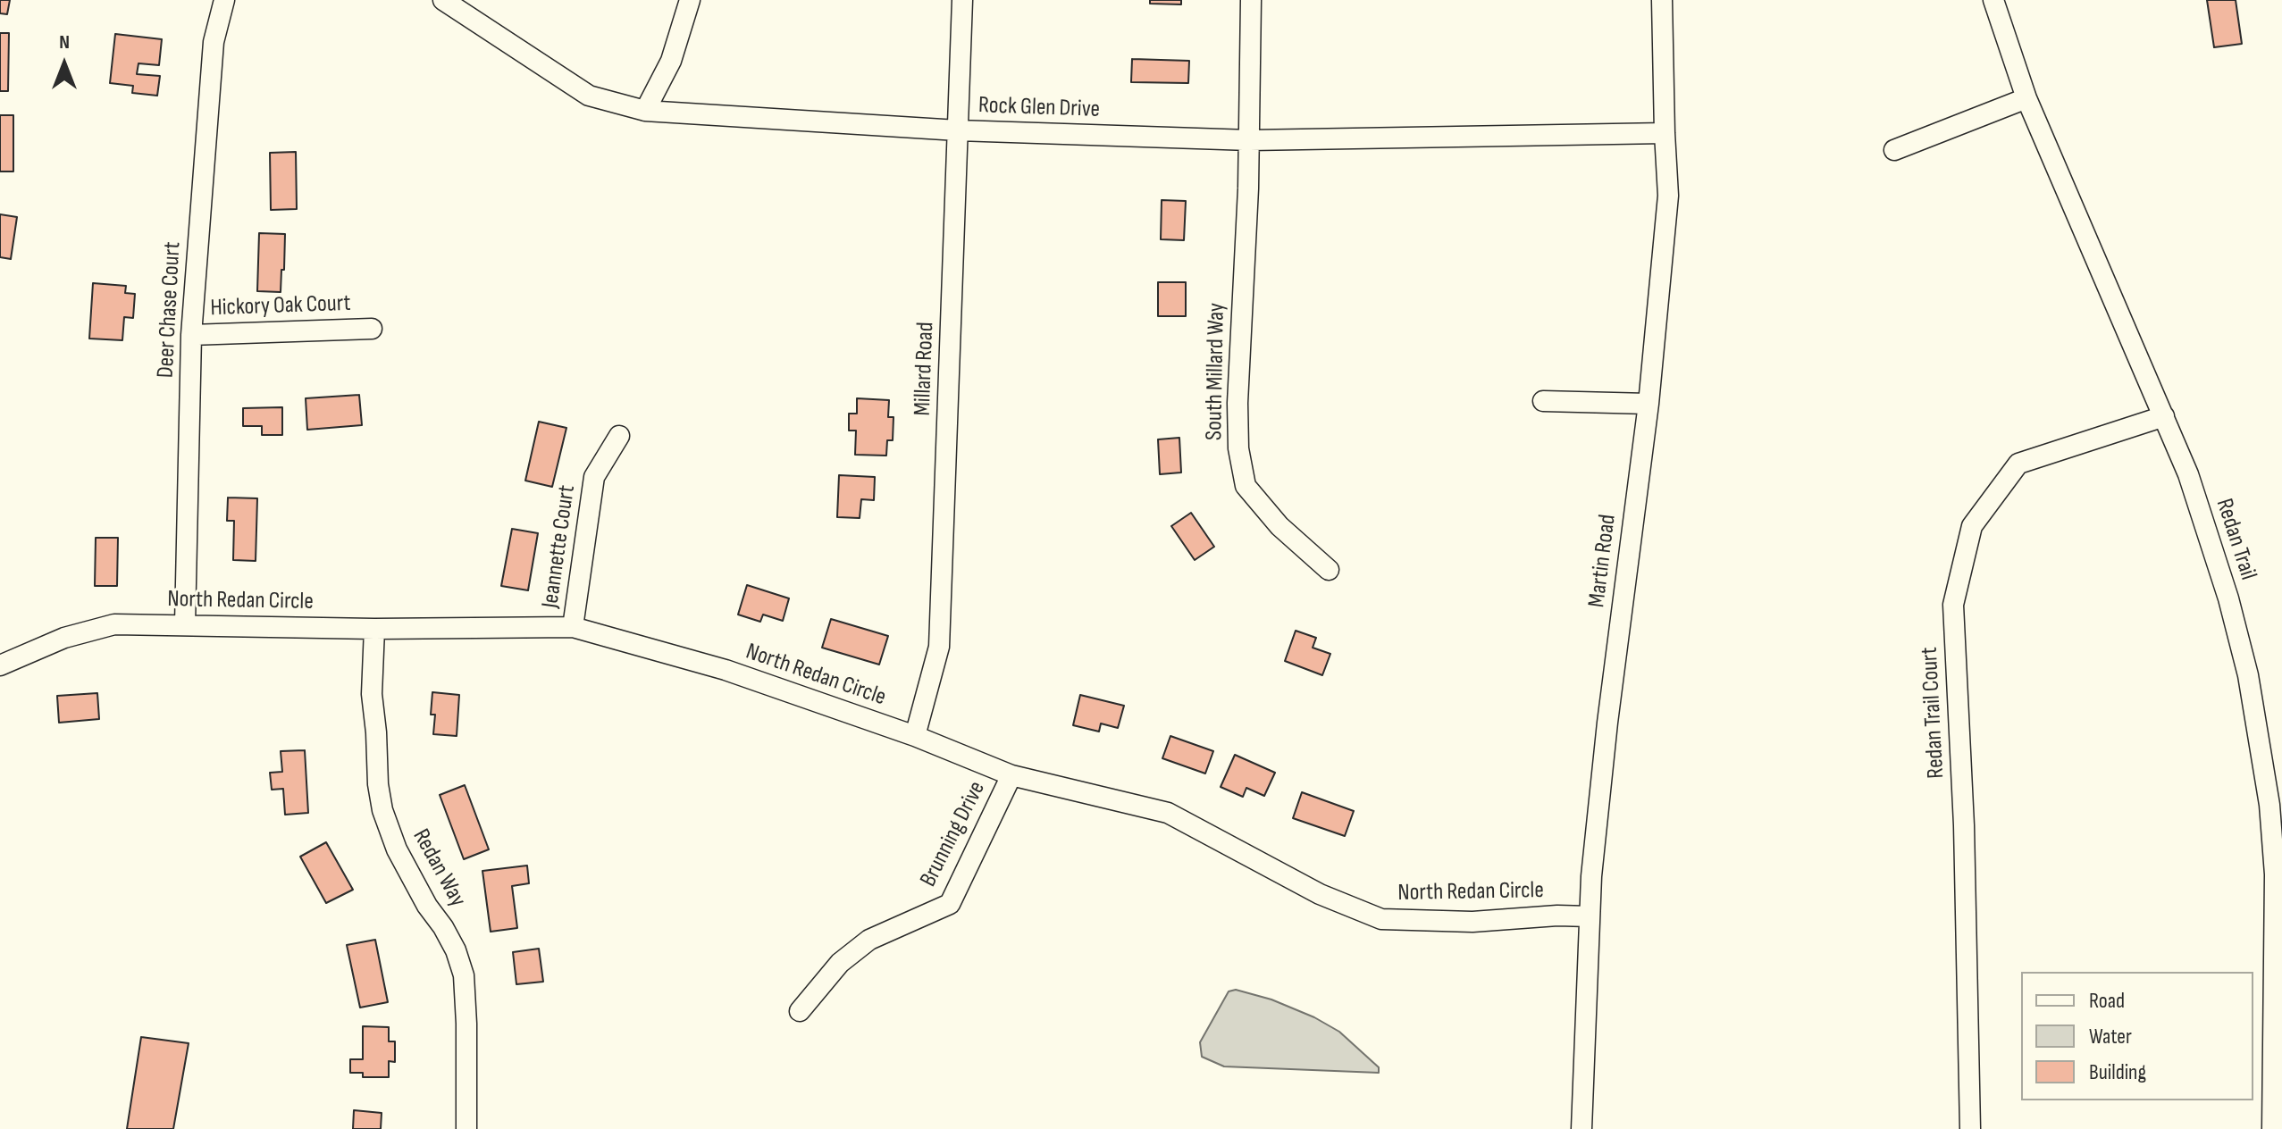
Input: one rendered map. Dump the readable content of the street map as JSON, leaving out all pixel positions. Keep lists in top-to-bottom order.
{
  "streets": {
    "street": [
      "Rock Glen Drive",
      "Hickory Oak Court",
      "Deer Chase Court",
      "Millard Road",
      "South Millard Way",
      "Redan Trail",
      "Jeannette Court",
      "Martin Road",
      "North Redan Circle",
      "Redan Trail Court",
      "Brunning Drive",
      "Redan Way"
    ]
  },
  "crossings": [
    ["Rock Glen Drive", "Millard Road"],
    ["Rock Glen Drive", "South Millard Way"],
    ["Rock Glen Drive", "Martin Road"],
    ["Hickory Oak Court", "Deer Chase Court"],
    ["Deer Chase Court", "North Redan Circle"],
    ["Millard Road", "North Redan Circle"],
    ["Redan Trail", "Redan Trail Court"],
    ["Jeannette Court", "North Redan Circle"],
    ["Martin Road", "North Redan Circle"],
    ["North Redan Circle", "Brunning Drive"],
    ["North Redan Circle", "Redan Way"]
  ],
  "legend": ["Road", "Water", "Building"],
  "north": "top"
}
